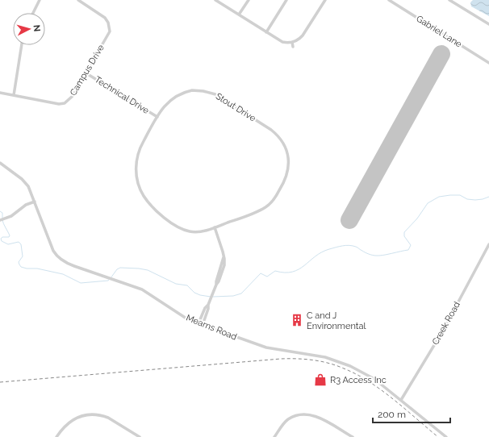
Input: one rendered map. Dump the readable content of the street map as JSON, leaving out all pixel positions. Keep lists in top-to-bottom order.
{
  "streets": {
    "street": [
      "Gabriel Lane",
      "Campus Drive",
      "Technical Drive",
      "Stout Drive",
      "Creek Road",
      "Mearns Road"
    ]
  },
  "crossings": [
    ["Campus Drive", "Technical Drive"],
    ["Technical Drive", "Stout Drive"],
    ["Creek Road", "Mearns Road"]
  ],
  "places": {
    "building": ["C and J Environmental"],
    "shop": ["R3 Access Inc"]
  },
  "scale_bar": "200 m",
  "north": "right"
}
